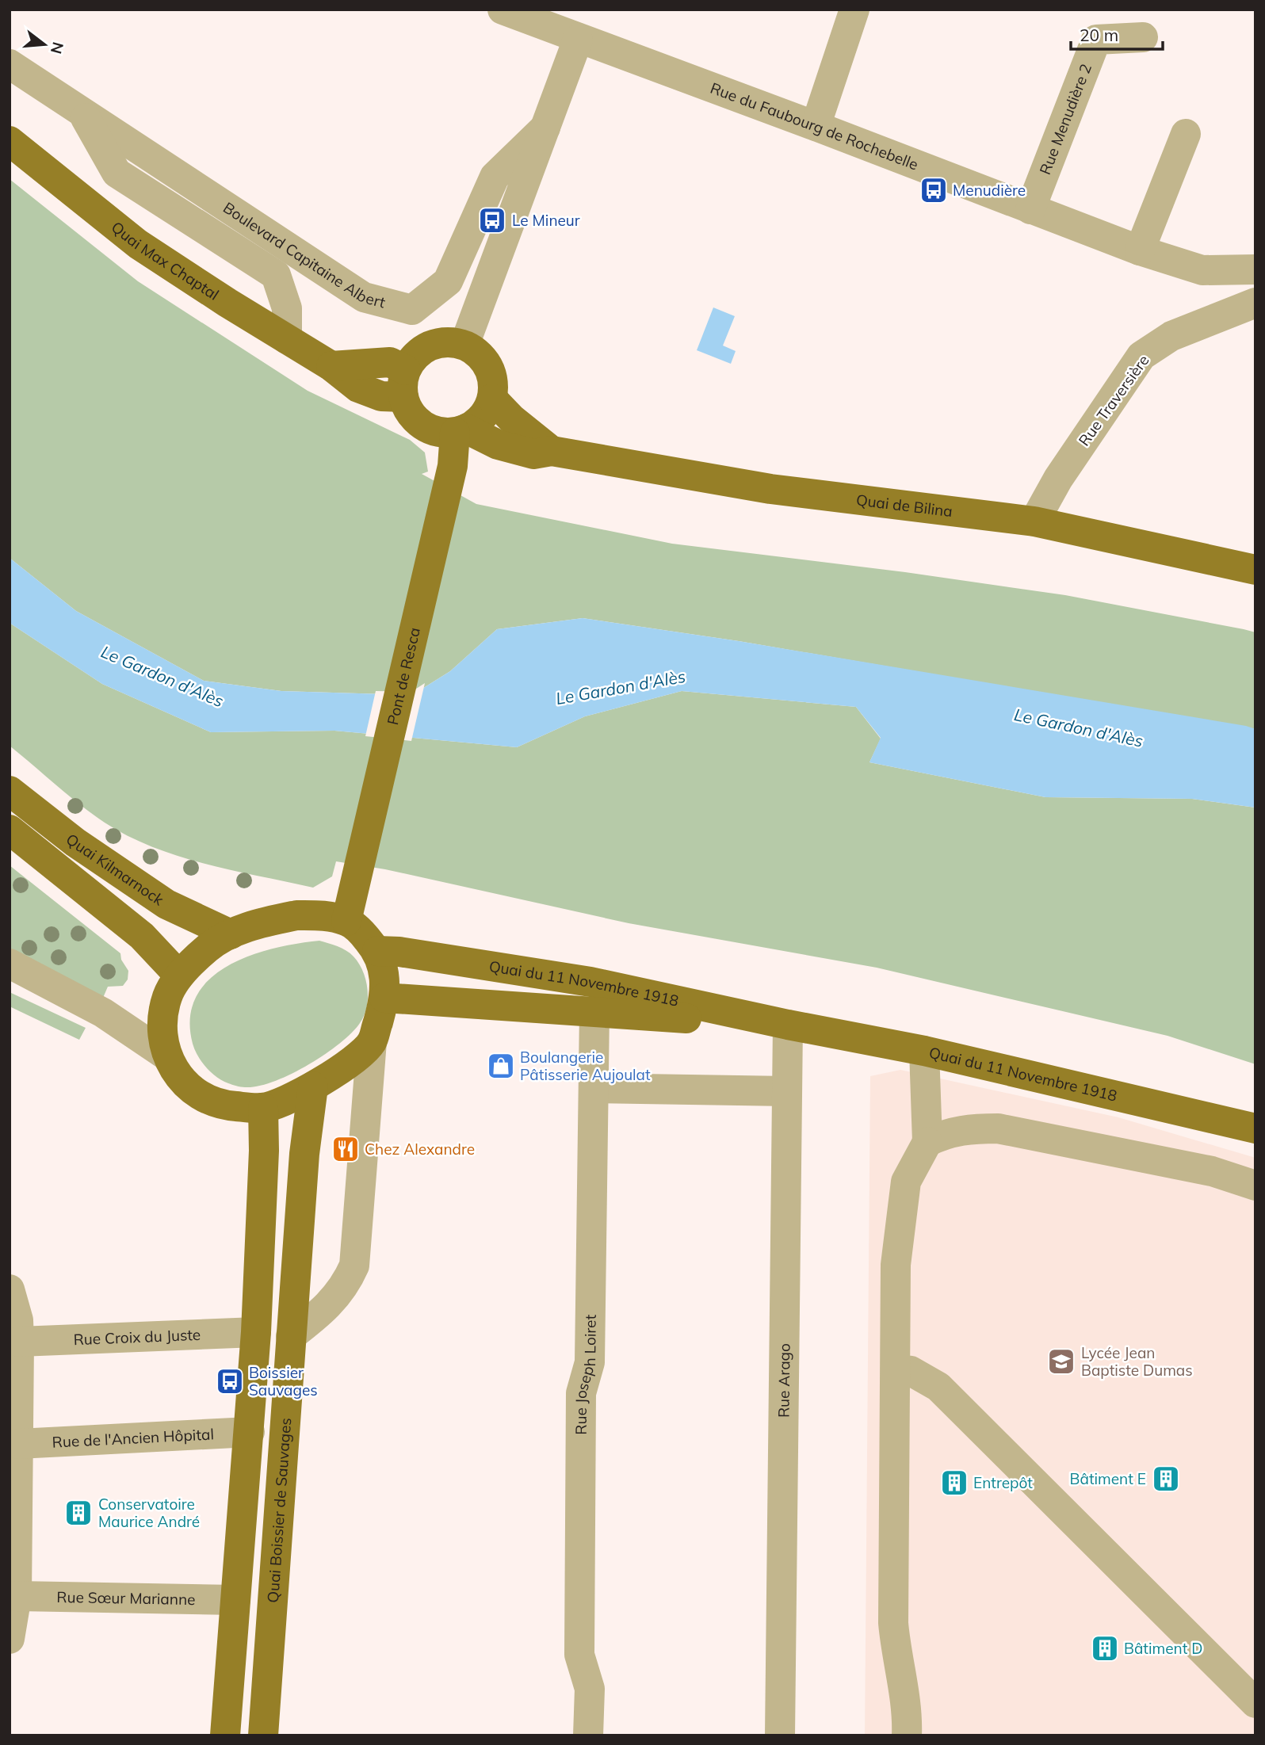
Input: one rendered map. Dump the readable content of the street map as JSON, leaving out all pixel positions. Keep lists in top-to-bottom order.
{
  "streets": {
    "main road": [
      "Quai Max Chaptal",
      "Quai de Bilina",
      "Pont de Resca",
      "Quai Kilmarnock",
      "Quai du 11 Novembre 1918",
      "Quai Boissier de Sauvages"
    ],
    "street": [
      "Rue Menudière 2",
      "Rue du Faubourg de Rochebelle",
      "Boulevard Capitaine Albert",
      "Rue Traversière",
      "Rue Croix du Juste",
      "Rue Joseph Loiret",
      "Rue Arago",
      "Rue de l'Ancien Hôpital",
      "Rue Sœur Marianne"
    ]
  },
  "crossings": [
    ["Rue Menudière 2", "Rue du Faubourg de Rochebelle"],
    ["Quai Max Chaptal", "Quai de Bilina"],
    ["Quai Max Chaptal", "Pont de Resca"],
    ["Rue Traversière", "Quai de Bilina"],
    ["Quai de Bilina", "Pont de Resca"],
    ["Quai du 11 Novembre 1918", "Rue Joseph Loiret"],
    ["Quai du 11 Novembre 1918", "Rue Arago"]
  ],
  "water": ["Le Gardon d'Alès"],
  "places": {
    "bus stop": ["Menudière", "Le Mineur", "Boissier Sauvages"],
    "shop": ["Boulangerie Pâtisserie Aujoulat"],
    "restaurant": ["Chez Alexandre"],
    "school or university": ["Lycée Jean Baptiste Dumas"],
    "building": [
      "Bâtiment E",
      "Entrepôt",
      "Conservatoire Maurice André",
      "Bâtiment D"
    ]
  },
  "scale_bar": "20 m",
  "north": "right"
}
